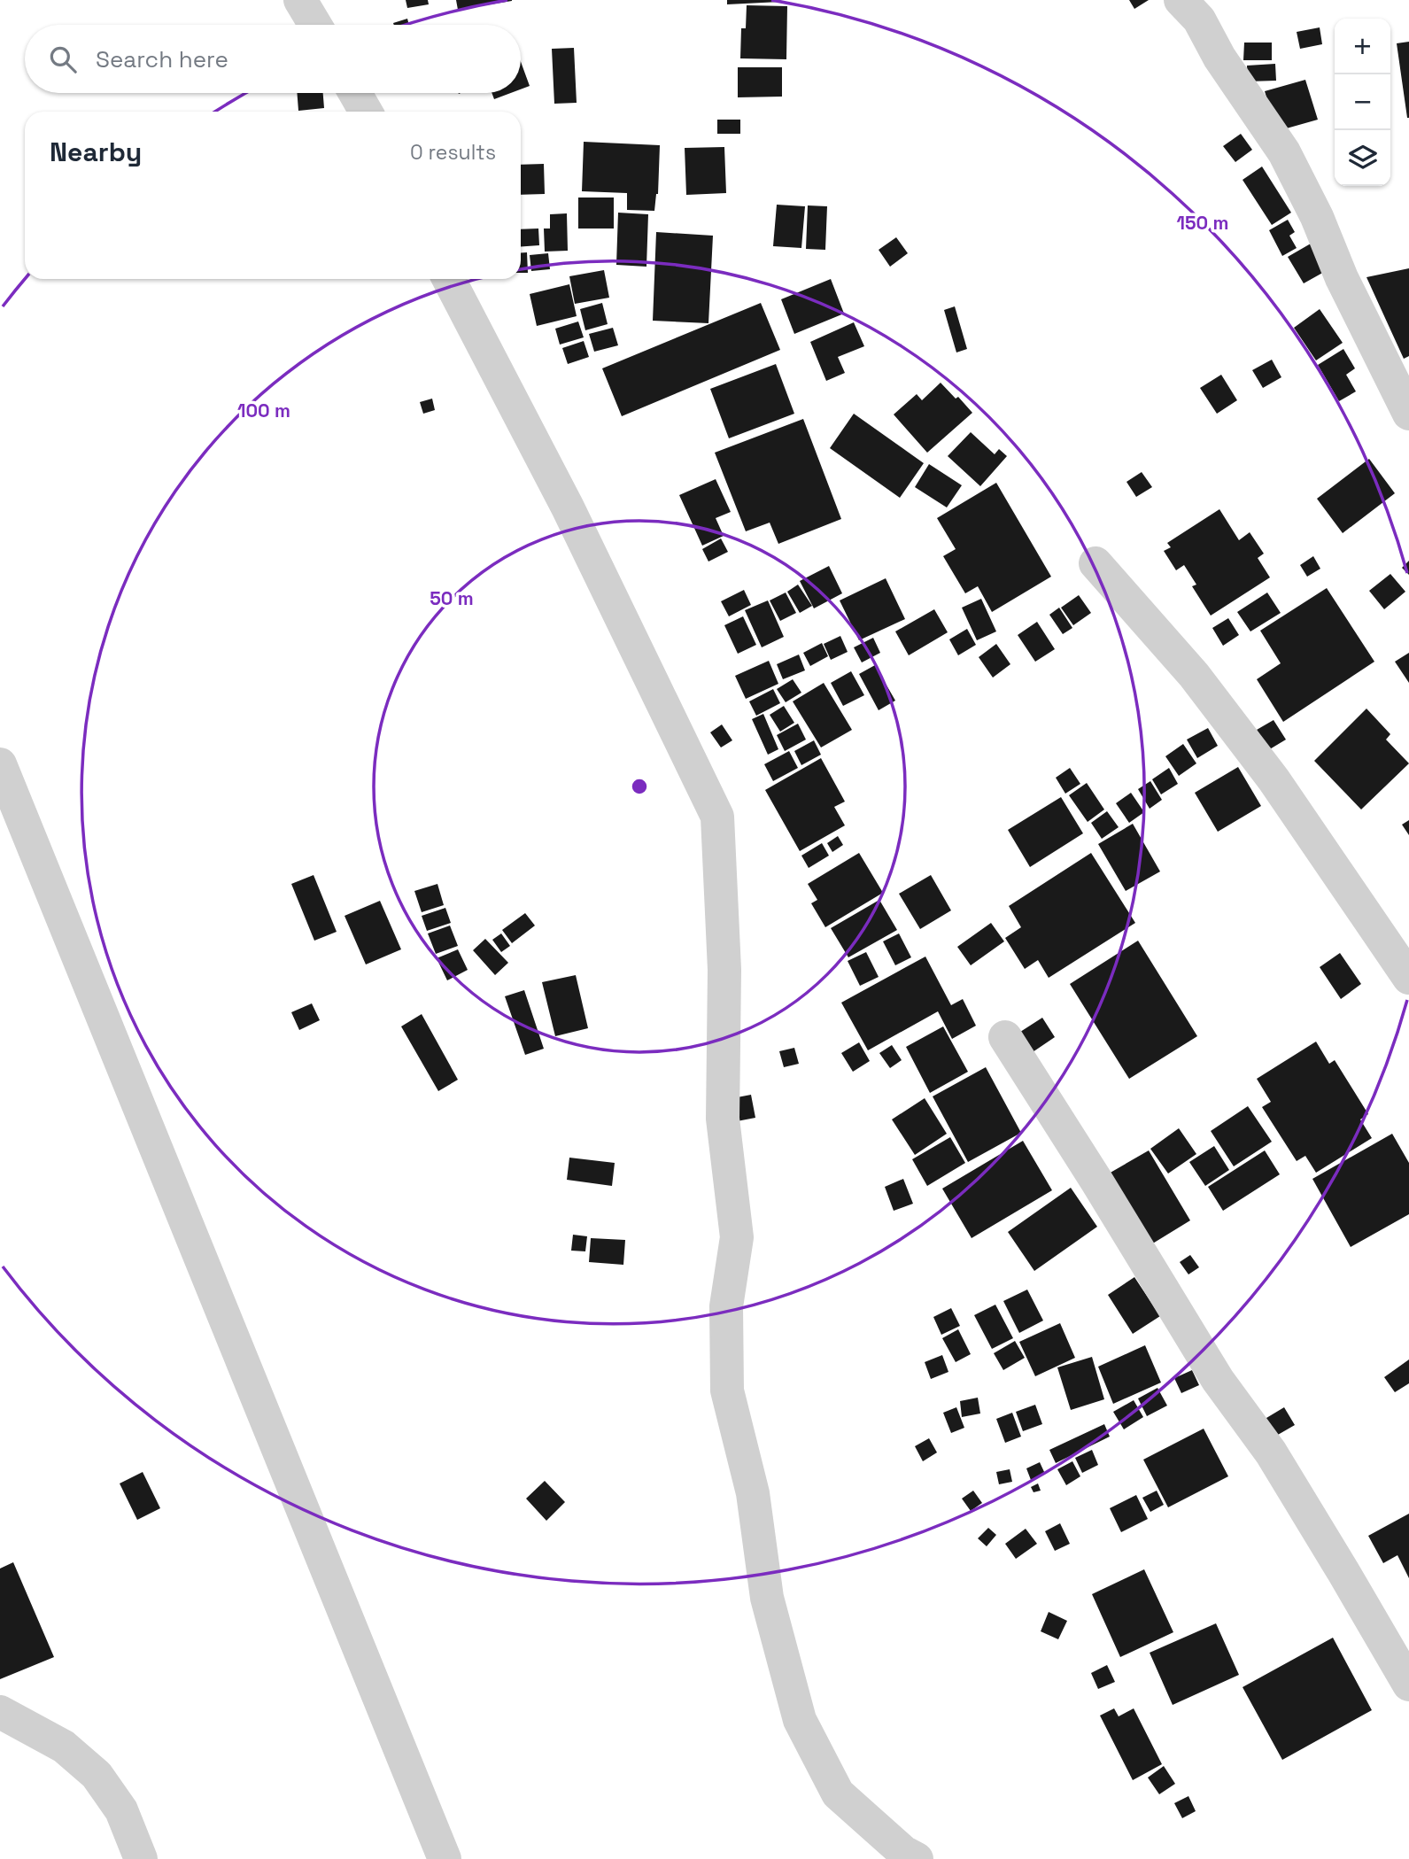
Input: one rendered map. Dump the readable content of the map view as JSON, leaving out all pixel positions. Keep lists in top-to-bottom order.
{
  "page": {
    "map_buttons": ["+", "−"],
    "search": "Search here",
    "heading": ["Nearby", "0 results"]
  },
  "rings": ["150 m", "100 m", "50 m"]
}
